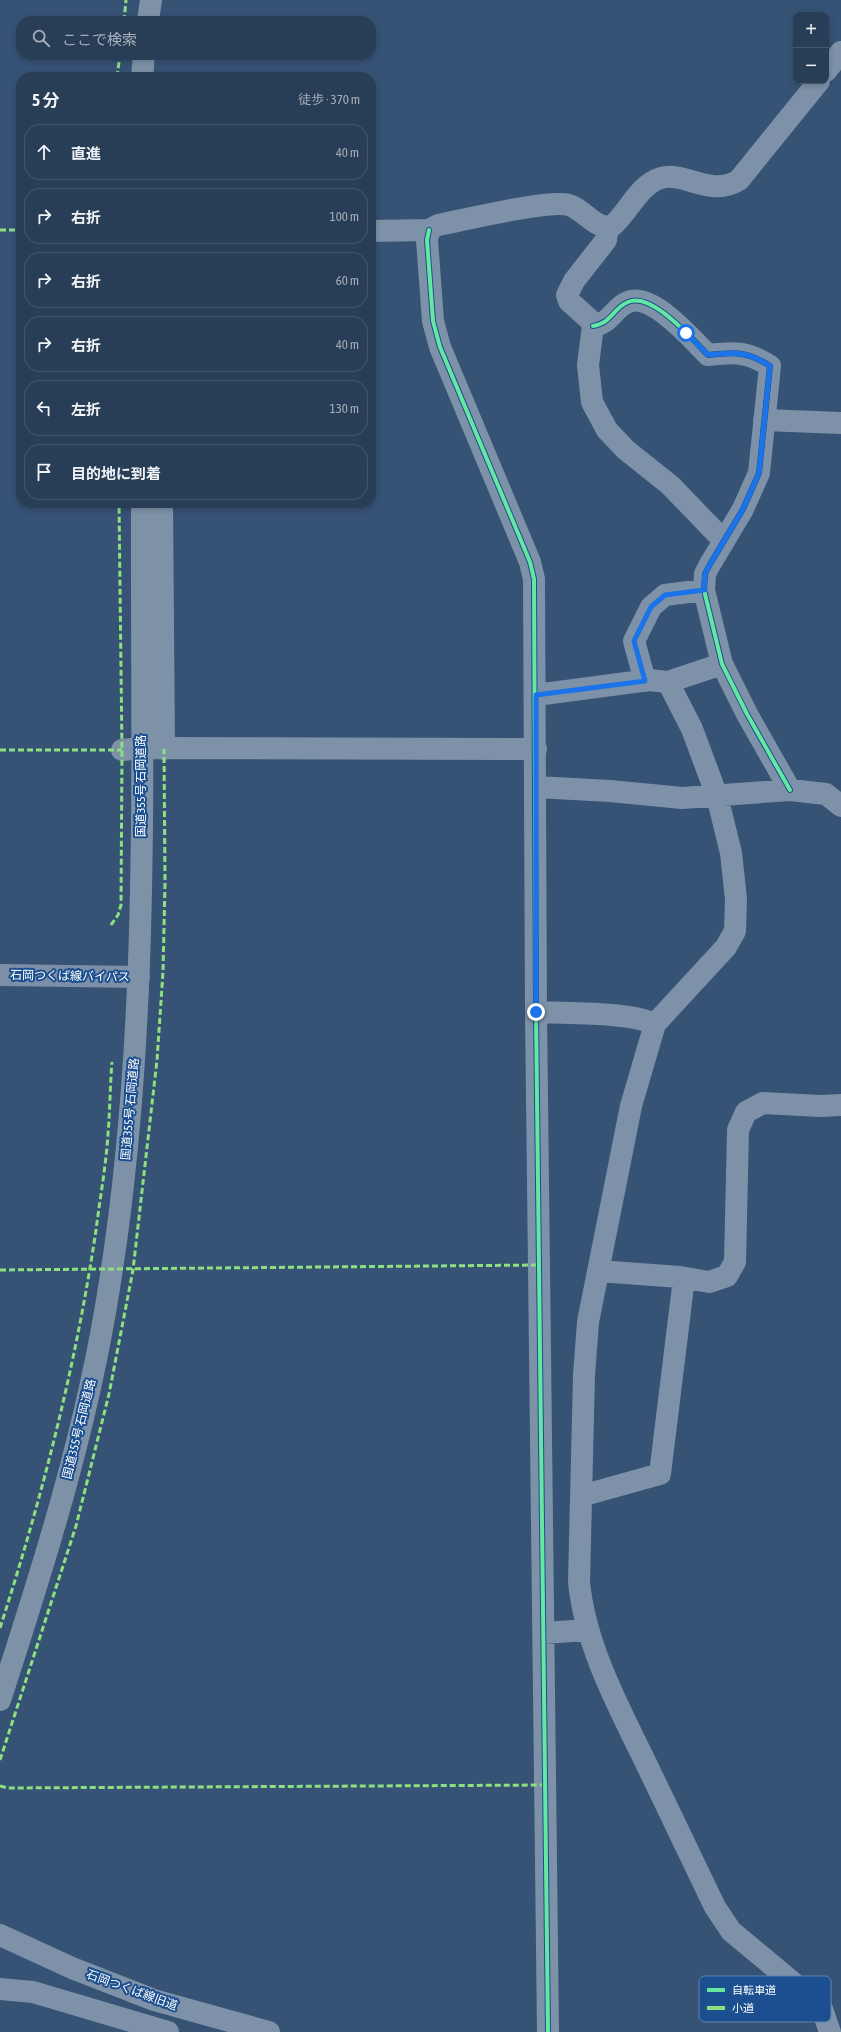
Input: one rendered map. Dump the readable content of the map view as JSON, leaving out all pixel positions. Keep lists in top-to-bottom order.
{
  "streets": {
    "highway": ["国道355号 石岡道路"],
    "main road": ["石岡つくば線バイパス"],
    "street": ["石岡つくば線旧道"]
  },
  "crossings": [
    ["国道355号 石岡道路", "石岡つくば線バイパス"]
  ],
  "legend": ["自転車道", "小道"],
  "page": {
    "map_buttons": ["+", "−"],
    "search": "ここで検索",
    "heading": ["5 分", "徒歩 · 370 m"],
    "list": [
      ["直進", "40 m"],
      ["右折", "100 m"],
      ["右折", "60 m"],
      ["右折", "40 m"],
      ["左折", "130 m"],
      "目的地に到着"
    ]
  }
}
